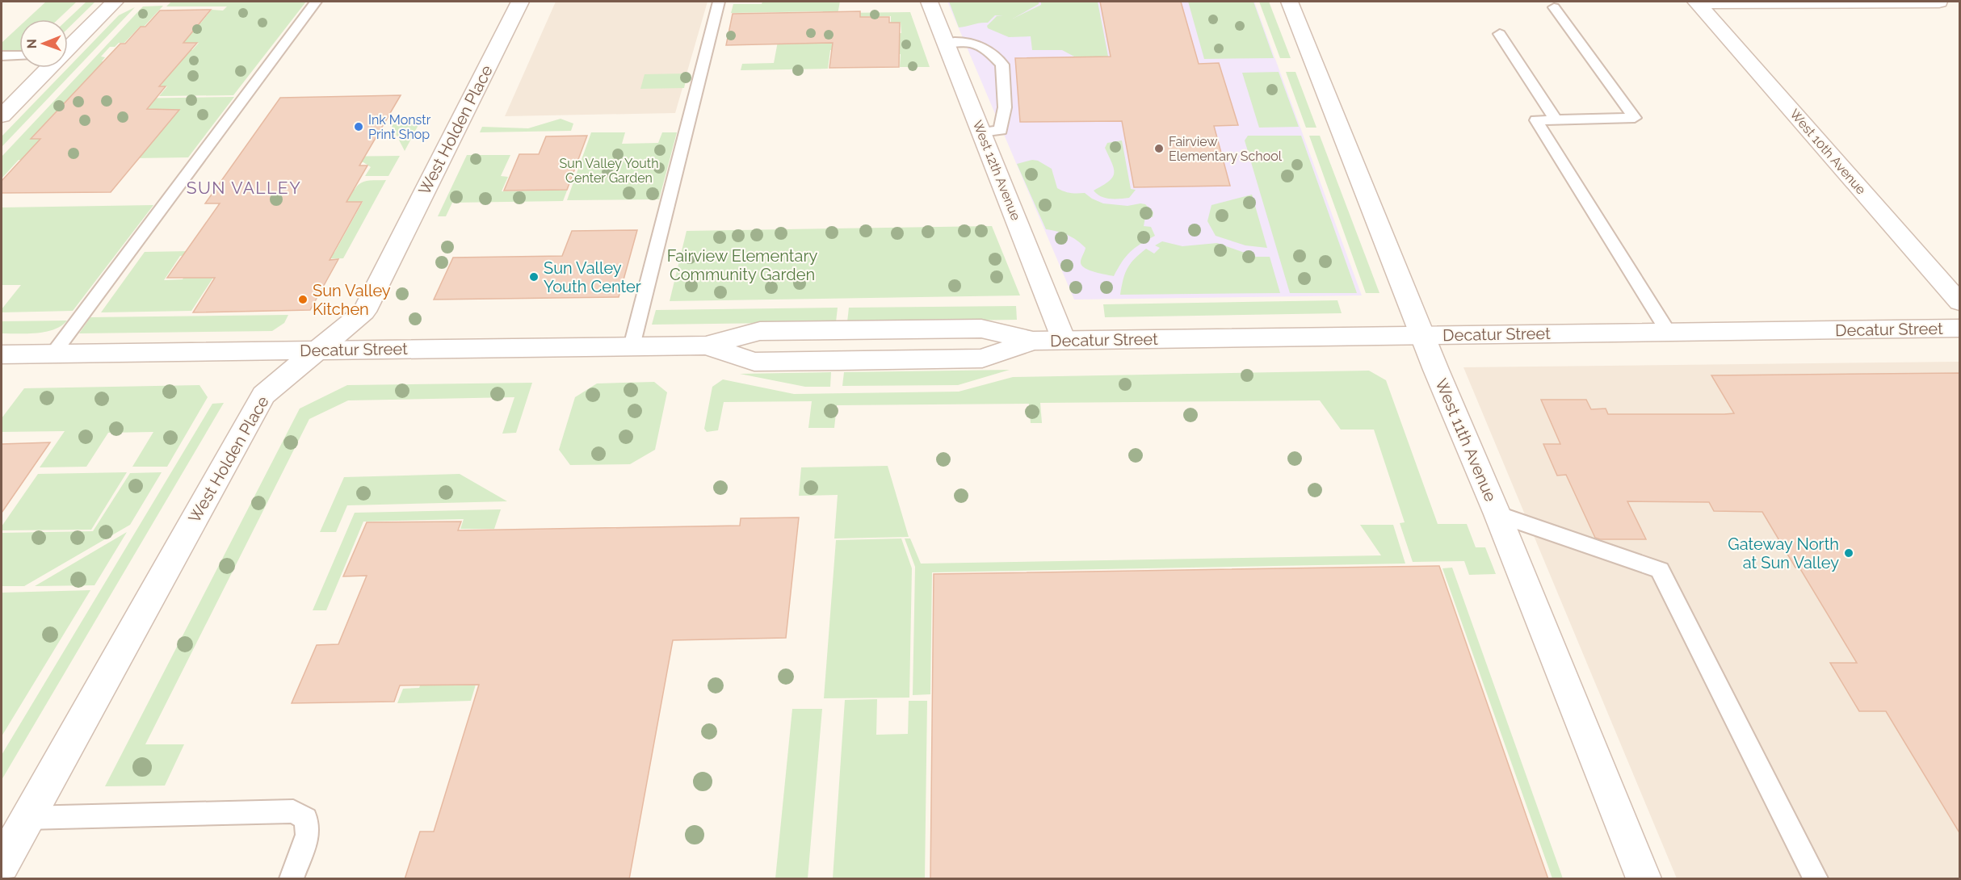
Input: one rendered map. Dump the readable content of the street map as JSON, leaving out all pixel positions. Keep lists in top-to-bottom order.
{
  "streets": {
    "street": [
      "West Holden Place",
      "West 10th Avenue",
      "West 12th Avenue",
      "Decatur Street",
      "West 11th Avenue"
    ]
  },
  "crossings": [
    ["West Holden Place", "Decatur Street"],
    ["West 12th Avenue", "Decatur Street"],
    ["Decatur Street", "West 11th Avenue"]
  ],
  "districts": ["SUN VALLEY"],
  "parks": ["Sun Valley Youth Center Garden", "Fairview Elementary Community Garden"],
  "places": [
    "Ink Monstr Print Shop",
    "Fairview Elementary School",
    "Sun Valley Youth Center",
    "Sun Valley Kitchen",
    "Gateway North at Sun Valley"
  ],
  "north": "left"
}
